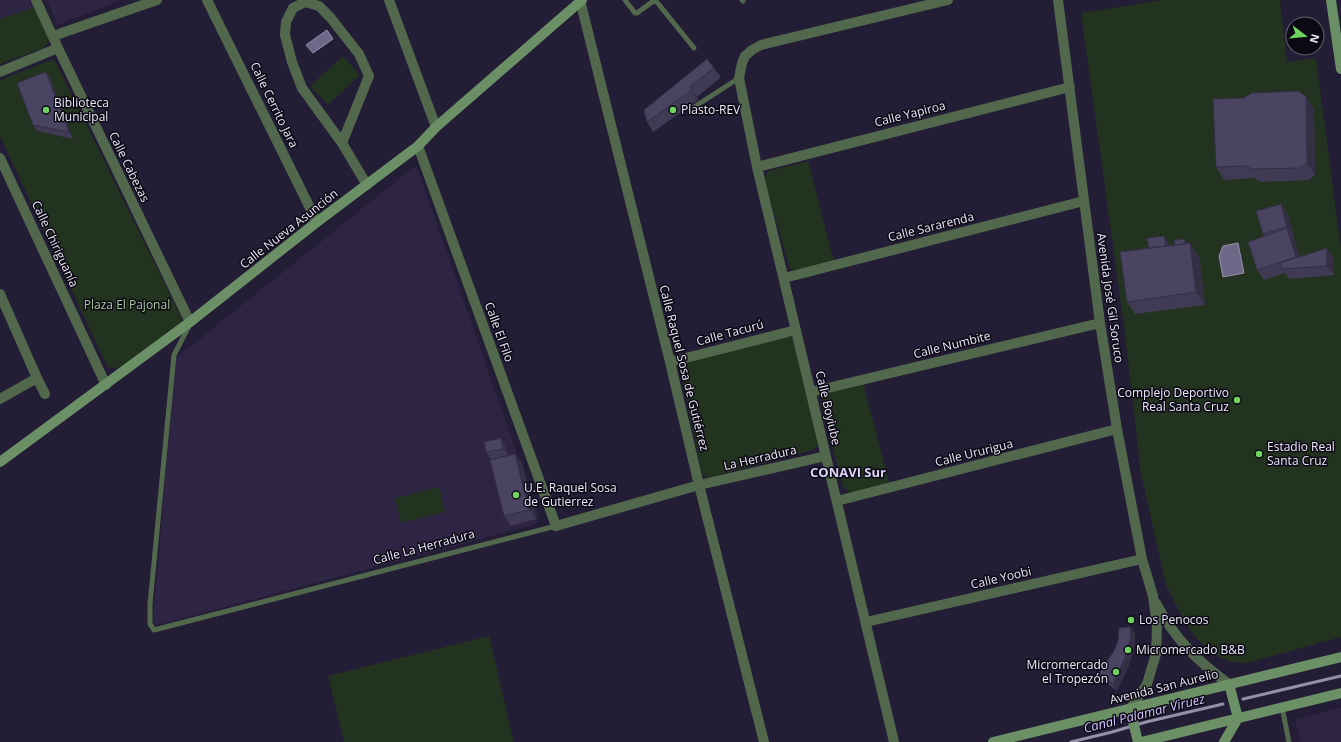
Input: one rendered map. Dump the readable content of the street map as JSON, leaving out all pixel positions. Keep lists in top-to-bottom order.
{
  "streets": {
    "street": [
      "Calle Cerrito Jara",
      "Calle Yapiroa",
      "Calle Cabezas",
      "Calle Sararenda",
      "Calle Nueva Asunción",
      "Calle Chiriguanía",
      "Avenida José Gil Soruco",
      "Calle El Filo",
      "Calle Tacurú",
      "Calle Numbite",
      "Calle Raquel Sosa de Gutiérrez",
      "Calle Boyiube",
      "Calle Ururigua",
      "La Herradura",
      "Calle La Herradura",
      "Calle Yoobi",
      "Avenida San Aurelio"
    ]
  },
  "crossings": [
    ["Calle Cerrito Jara", "Calle Nueva Asunción"],
    ["Calle Yapiroa", "Avenida José Gil Soruco"],
    ["Calle Yapiroa", "Calle Boyiube"],
    ["Calle Cabezas", "Calle Nueva Asunción"],
    ["Calle Cabezas", "Calle La Herradura"],
    ["Calle Sararenda", "Avenida José Gil Soruco"],
    ["Calle Sararenda", "Calle Boyiube"],
    ["Calle Nueva Asunción", "Calle Chiriguanía"],
    ["Calle Nueva Asunción", "Calle El Filo"],
    ["Calle Nueva Asunción", "Calle Raquel Sosa de Gutiérrez"],
    ["Calle Nueva Asunción", "Calle La Herradura"],
    ["Avenida José Gil Soruco", "Calle Numbite"],
    ["Avenida José Gil Soruco", "Calle Ururigua"],
    ["Avenida José Gil Soruco", "Calle Yoobi"],
    ["Avenida José Gil Soruco", "Avenida San Aurelio"],
    ["Calle El Filo", "Calle La Herradura"],
    ["Calle Tacurú", "Calle Raquel Sosa de Gutiérrez"],
    ["Calle Tacurú", "Calle Boyiube"],
    ["Calle Numbite", "Calle Boyiube"],
    ["Calle Raquel Sosa de Gutiérrez", "La Herradura"],
    ["Calle Raquel Sosa de Gutiérrez", "Calle La Herradura"],
    ["Calle Boyiube", "Calle Ururigua"],
    ["Calle Boyiube", "La Herradura"],
    ["Calle Boyiube", "Calle Yoobi"],
    ["La Herradura", "Calle La Herradura"]
  ],
  "districts": ["CONAVI Sur"],
  "water": ["Canal Palamar Viruez"],
  "parks": ["Plaza El Pajonal"],
  "places": [
    "Biblioteca Municipal",
    "Plasto-REV",
    "Complejo Deportivo Real Santa Cruz",
    "Estadio Real Santa Cruz",
    "U.E. Raquel Sosa de Gutierrez",
    "Los Penocos",
    "Micromercado B&B",
    "Micromercado el Tropezón"
  ],
  "north": "right"
}
